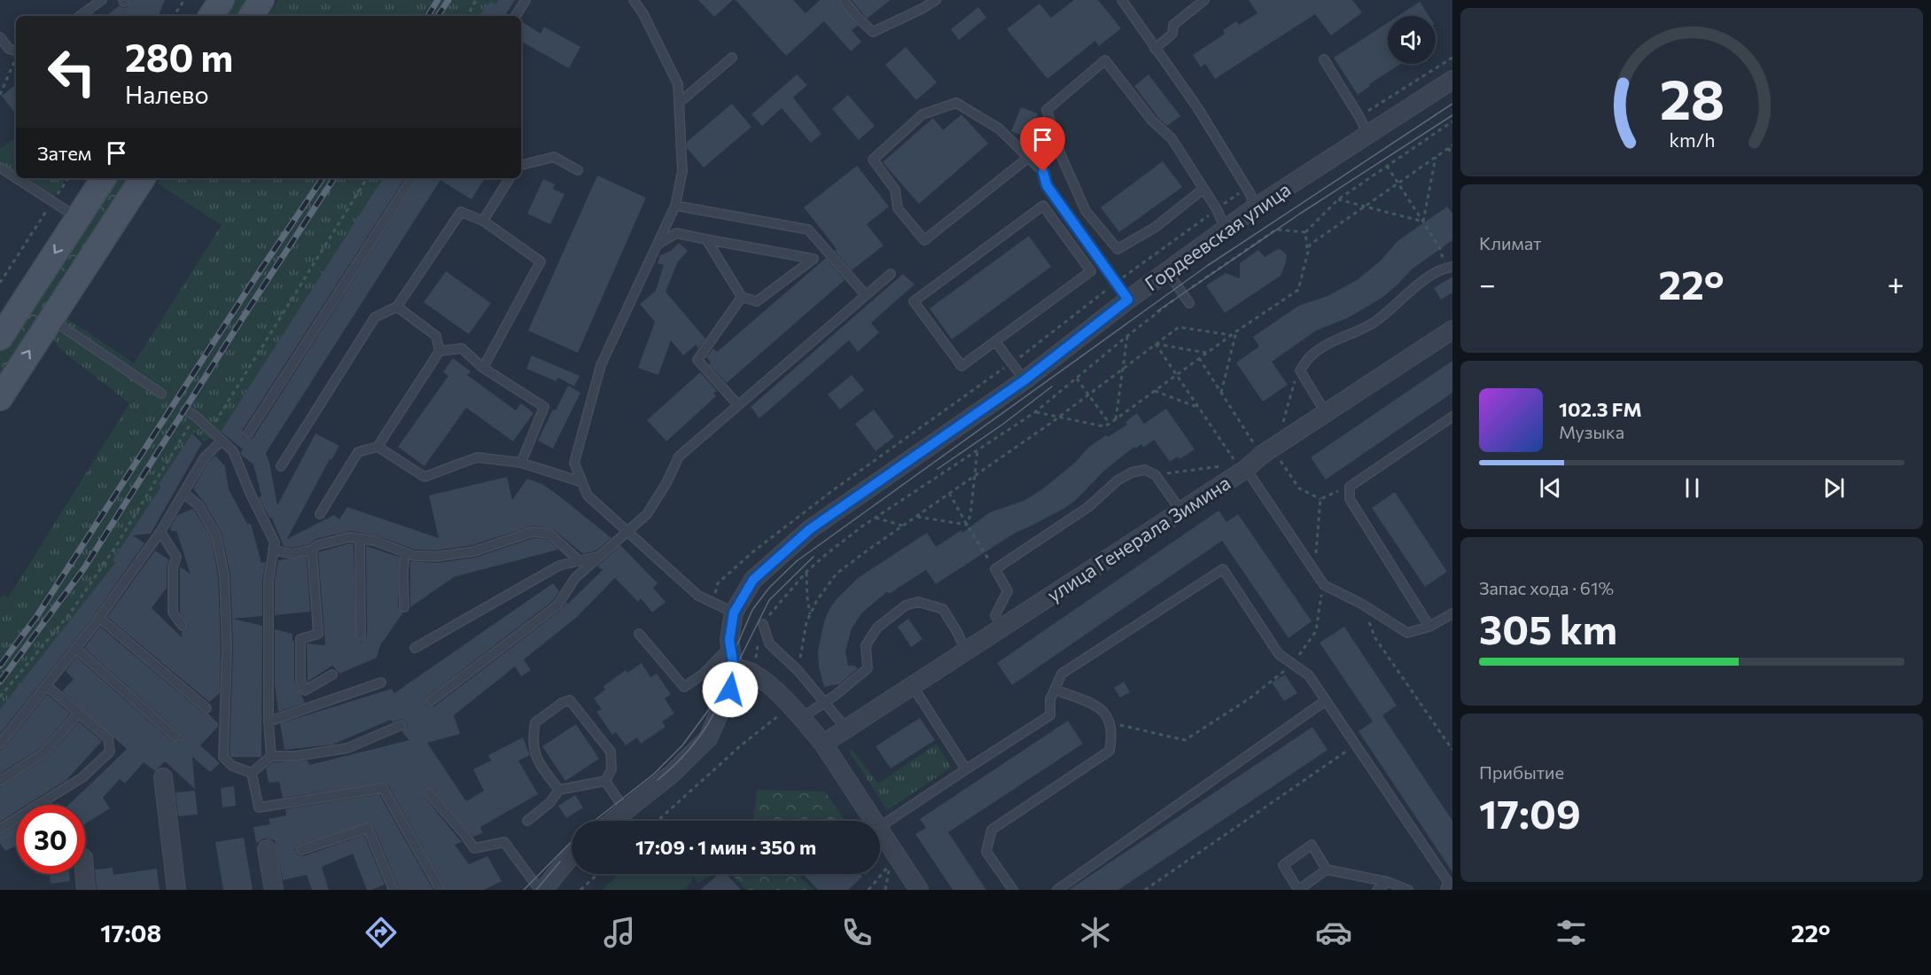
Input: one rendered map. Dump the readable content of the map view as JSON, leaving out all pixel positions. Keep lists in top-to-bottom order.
{
  "streets": {
    "street": ["Гордеевская улица", "улица Генерала Зимина"]
  },
  "page": {
    "turn": ["280 m", "Налево"],
    "then": "Затем",
    "tile": [
      "Климат",
      ["Запас хода · 61%", "305 km"],
      ["Прибытие", "17:09"]
    ],
    "heat": ["−", "22°", "+"],
    "song": ["102.3 FM", "Музыка"],
    "limit": "30",
    "trip": "17:09 · 1 мин · 350 m",
    "tabs": ["17:08", "22°"],
    "gauge": ["28", "km/h"]
  }
}
